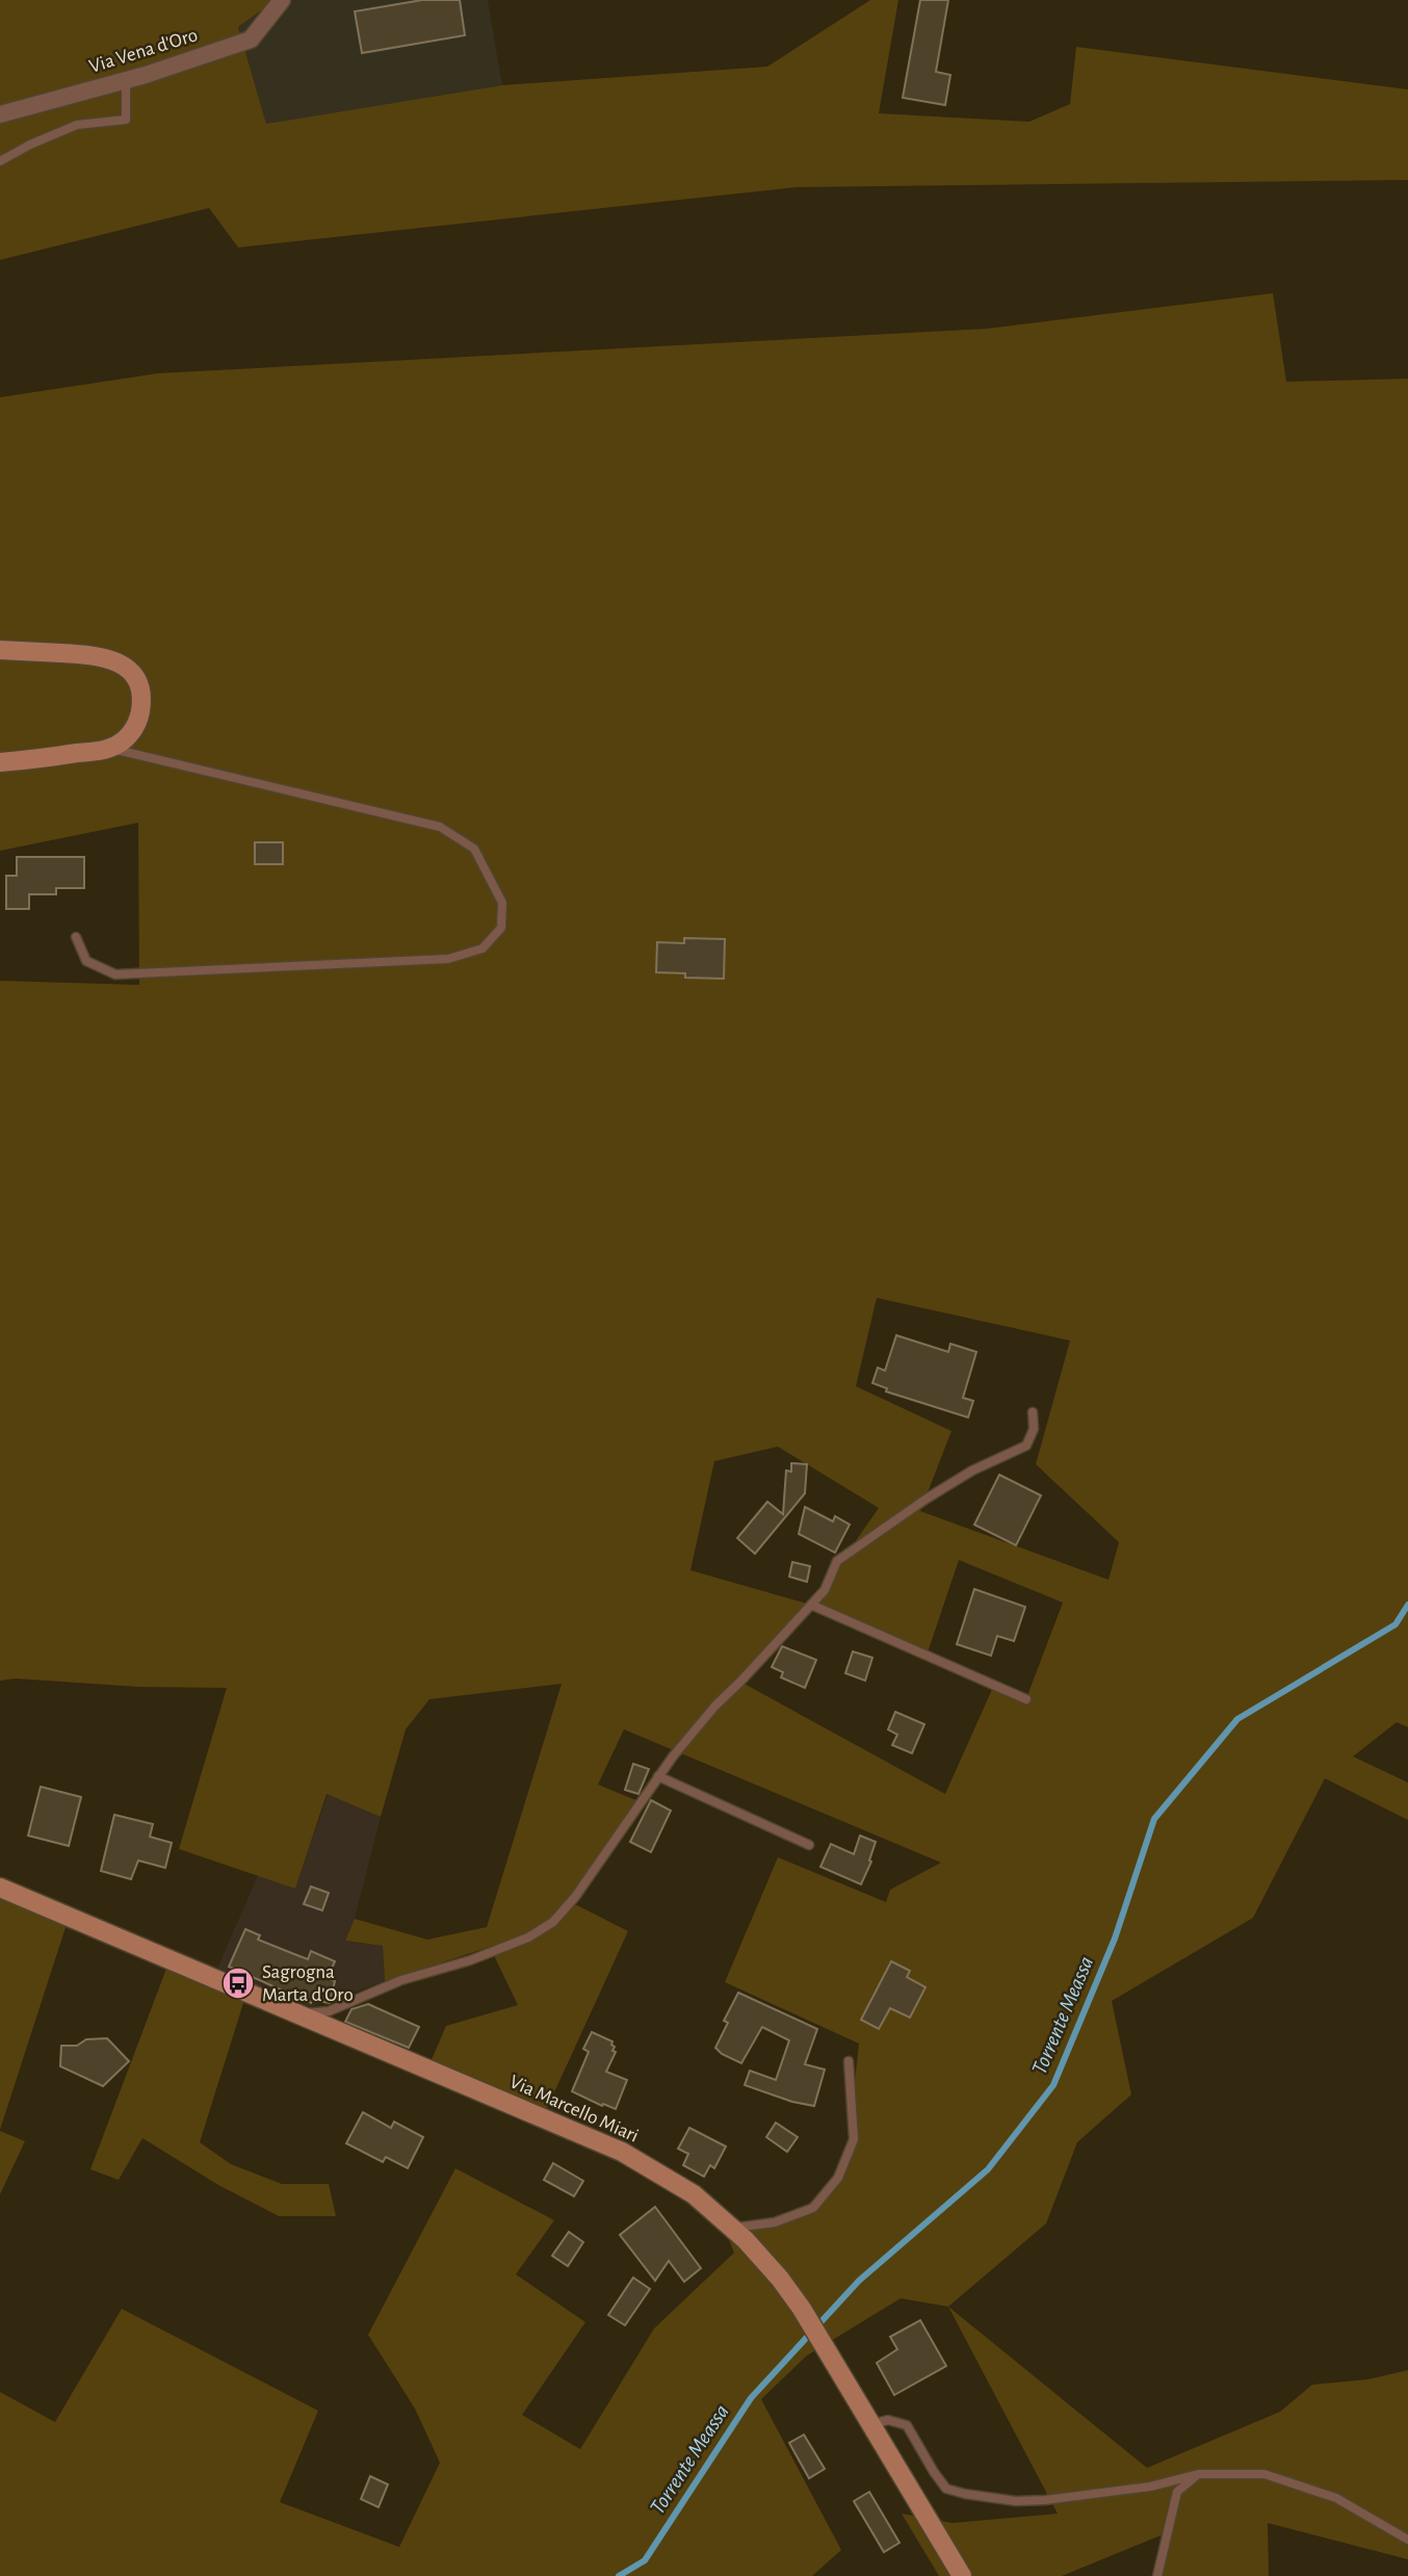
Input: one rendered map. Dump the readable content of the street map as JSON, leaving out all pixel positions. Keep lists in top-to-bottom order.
{
  "streets": {
    "main road": ["Via Marcello Miari"],
    "street": ["Via Vena d'Oro"]
  },
  "water": ["Torrente Meassa"],
  "places": {
    "bus stop": ["Sagrogna Marta d'Oro"]
  }
}
